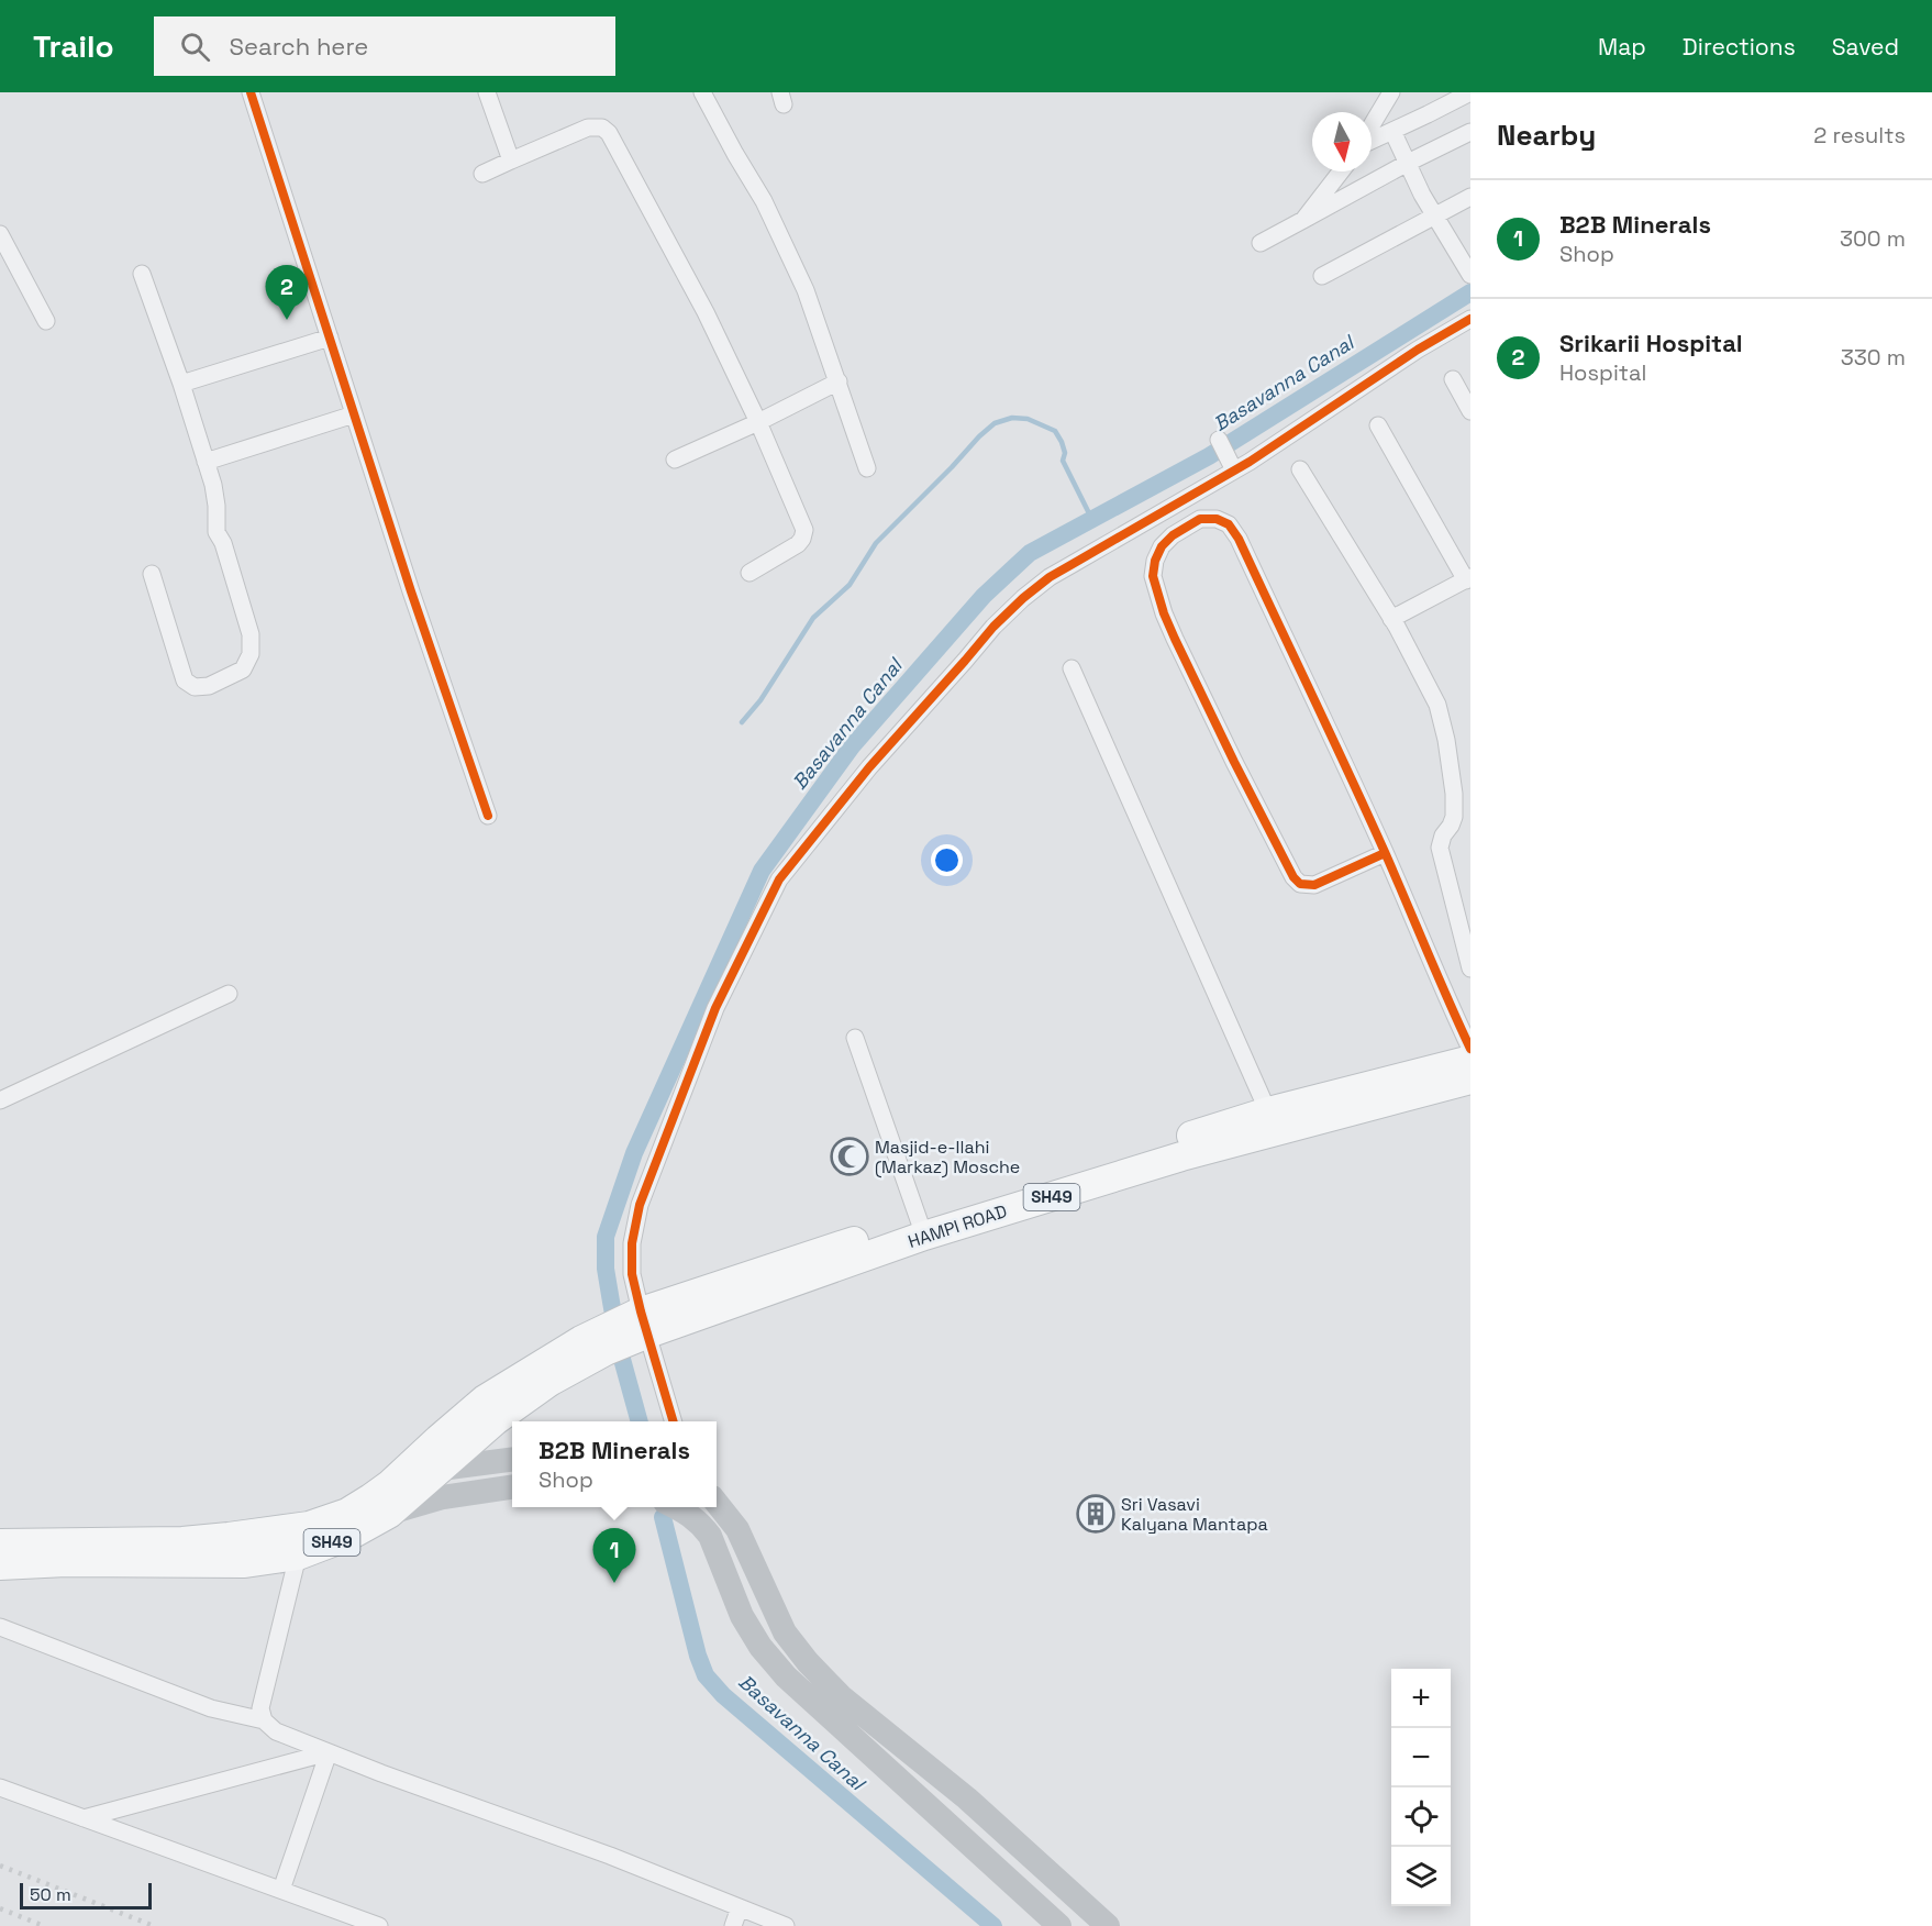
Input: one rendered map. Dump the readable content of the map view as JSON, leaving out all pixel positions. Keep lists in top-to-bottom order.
{
  "streets": {
    "main road": ["SH49", "HAMPI ROAD"]
  },
  "crossings": [
    ["SH49", "HAMPI ROAD"]
  ],
  "water": ["Basavanna Canal"],
  "places": {
    "mosque": ["Masjid-e-Ilahi (Markaz) Mosche"],
    "building": ["Sri Vasavi Kalyana Mantapa"]
  },
  "scale_bar": "50 m",
  "north": "bottom",
  "page": {
    "header": "Trailo",
    "search": "Search here",
    "nav": ["Map", "Directions", "Saved"],
    "heading": ["Nearby", "2 results"],
    "list": [
      {
        "mark": "1",
        "name": "B2B Minerals",
        "note": "Shop",
        "value": "300 m"
      },
      {
        "mark": "2",
        "name": "Srikarii Hospital",
        "note": "Hospital",
        "value": "330 m"
      }
    ],
    "pins": ["2", "1"],
    "popup": ["B2B Minerals", "Shop"],
    "map_buttons": ["+", "−"],
    "scale": "50 m"
  }
}
